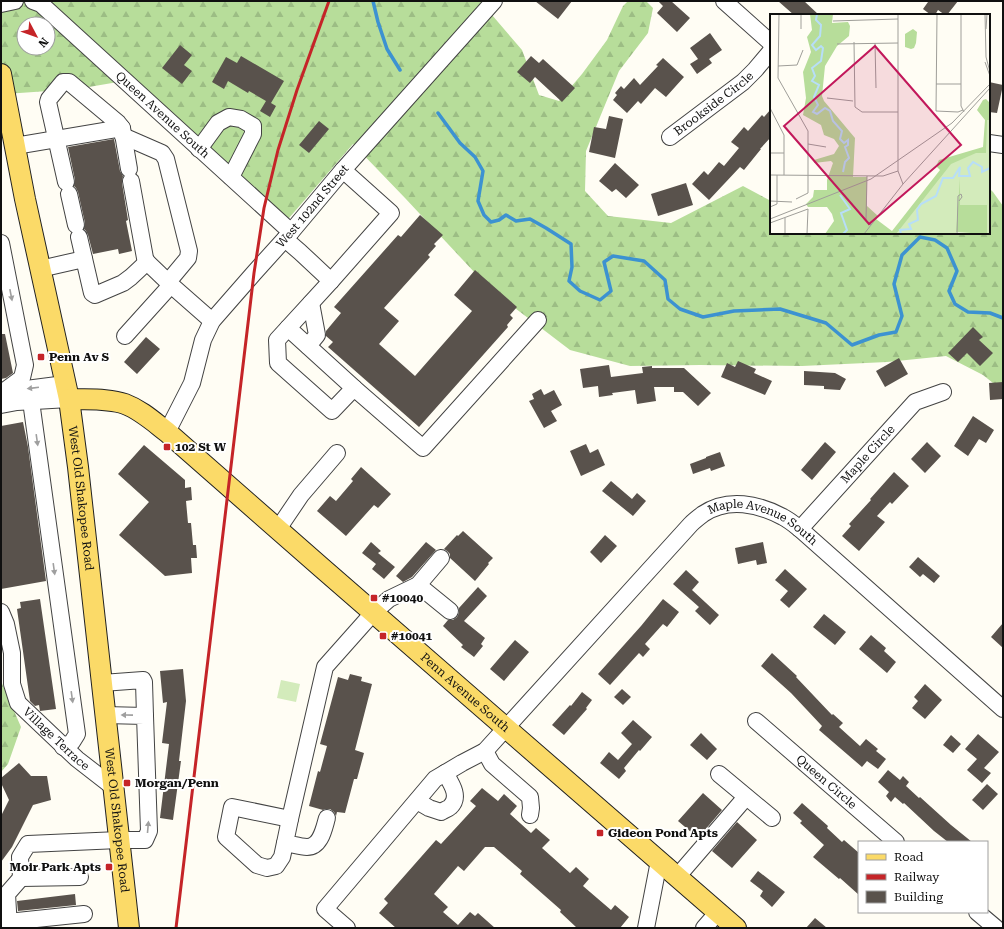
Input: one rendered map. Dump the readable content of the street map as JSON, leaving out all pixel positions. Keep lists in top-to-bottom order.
{
  "streets": {
    "main road": ["West Old Shakopee Road", "Penn Avenue South"],
    "street": [
      "Brookside Circle",
      "Queen Avenue South",
      "West 102nd Street",
      "Maple Circle",
      "Maple Avenue South",
      "Village Terrace",
      "Queen Circle"
    ]
  },
  "crossings": [
    ["Queen Avenue South", "West 102nd Street"],
    ["West 102nd Street", "Penn Avenue South"],
    ["Maple Circle", "Maple Avenue South"],
    ["West Old Shakopee Road", "Penn Avenue South"],
    ["West Old Shakopee Road", "Village Terrace"],
    ["Maple Avenue South", "Penn Avenue South"]
  ],
  "places": {
    "transit": [
      "Penn Av S",
      "102 St W",
      "#10040",
      "#10041",
      "Morgan/Penn",
      "Gideon Pond Apts",
      "Moir Park Apts"
    ]
  },
  "legend": ["Road", "Railway", "Building"],
  "north": "bottom right"
}
